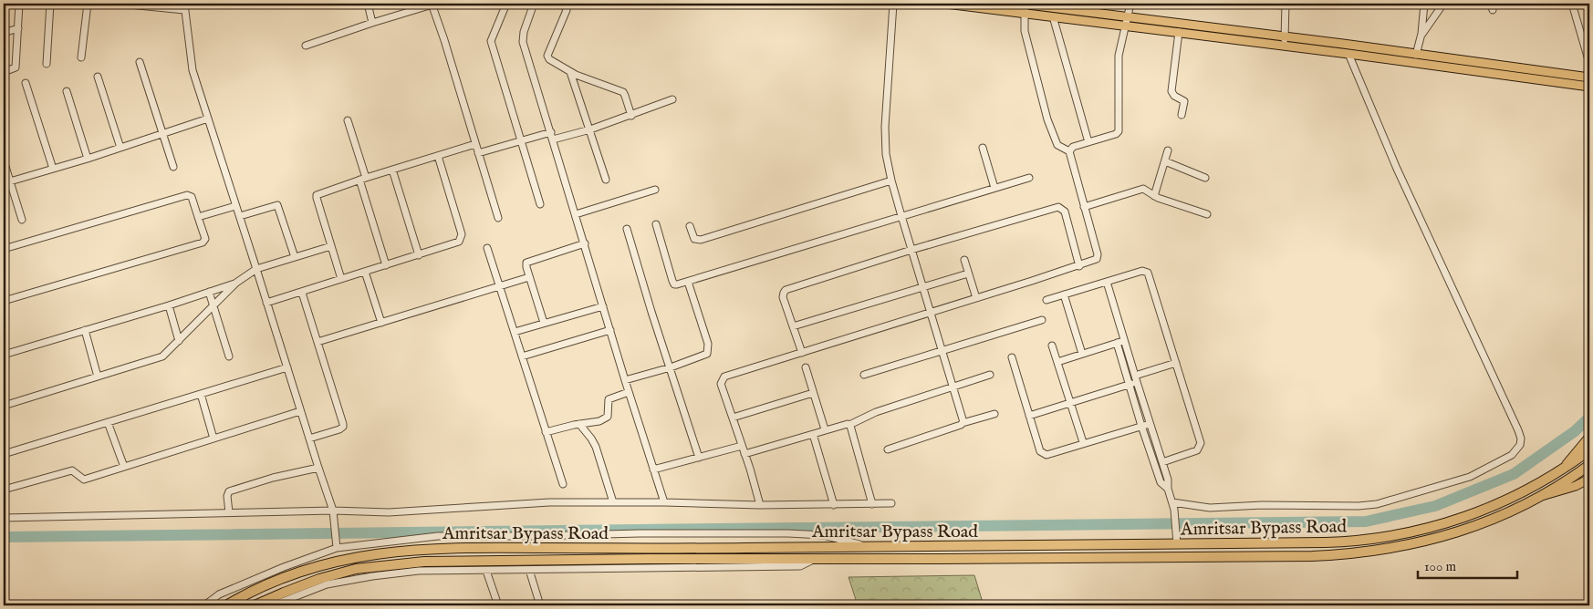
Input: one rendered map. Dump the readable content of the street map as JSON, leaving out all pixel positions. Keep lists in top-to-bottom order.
{
  "streets": {
    "highway": ["Amritsar Bypass Road"]
  },
  "scale_bar": "100 m"
}
